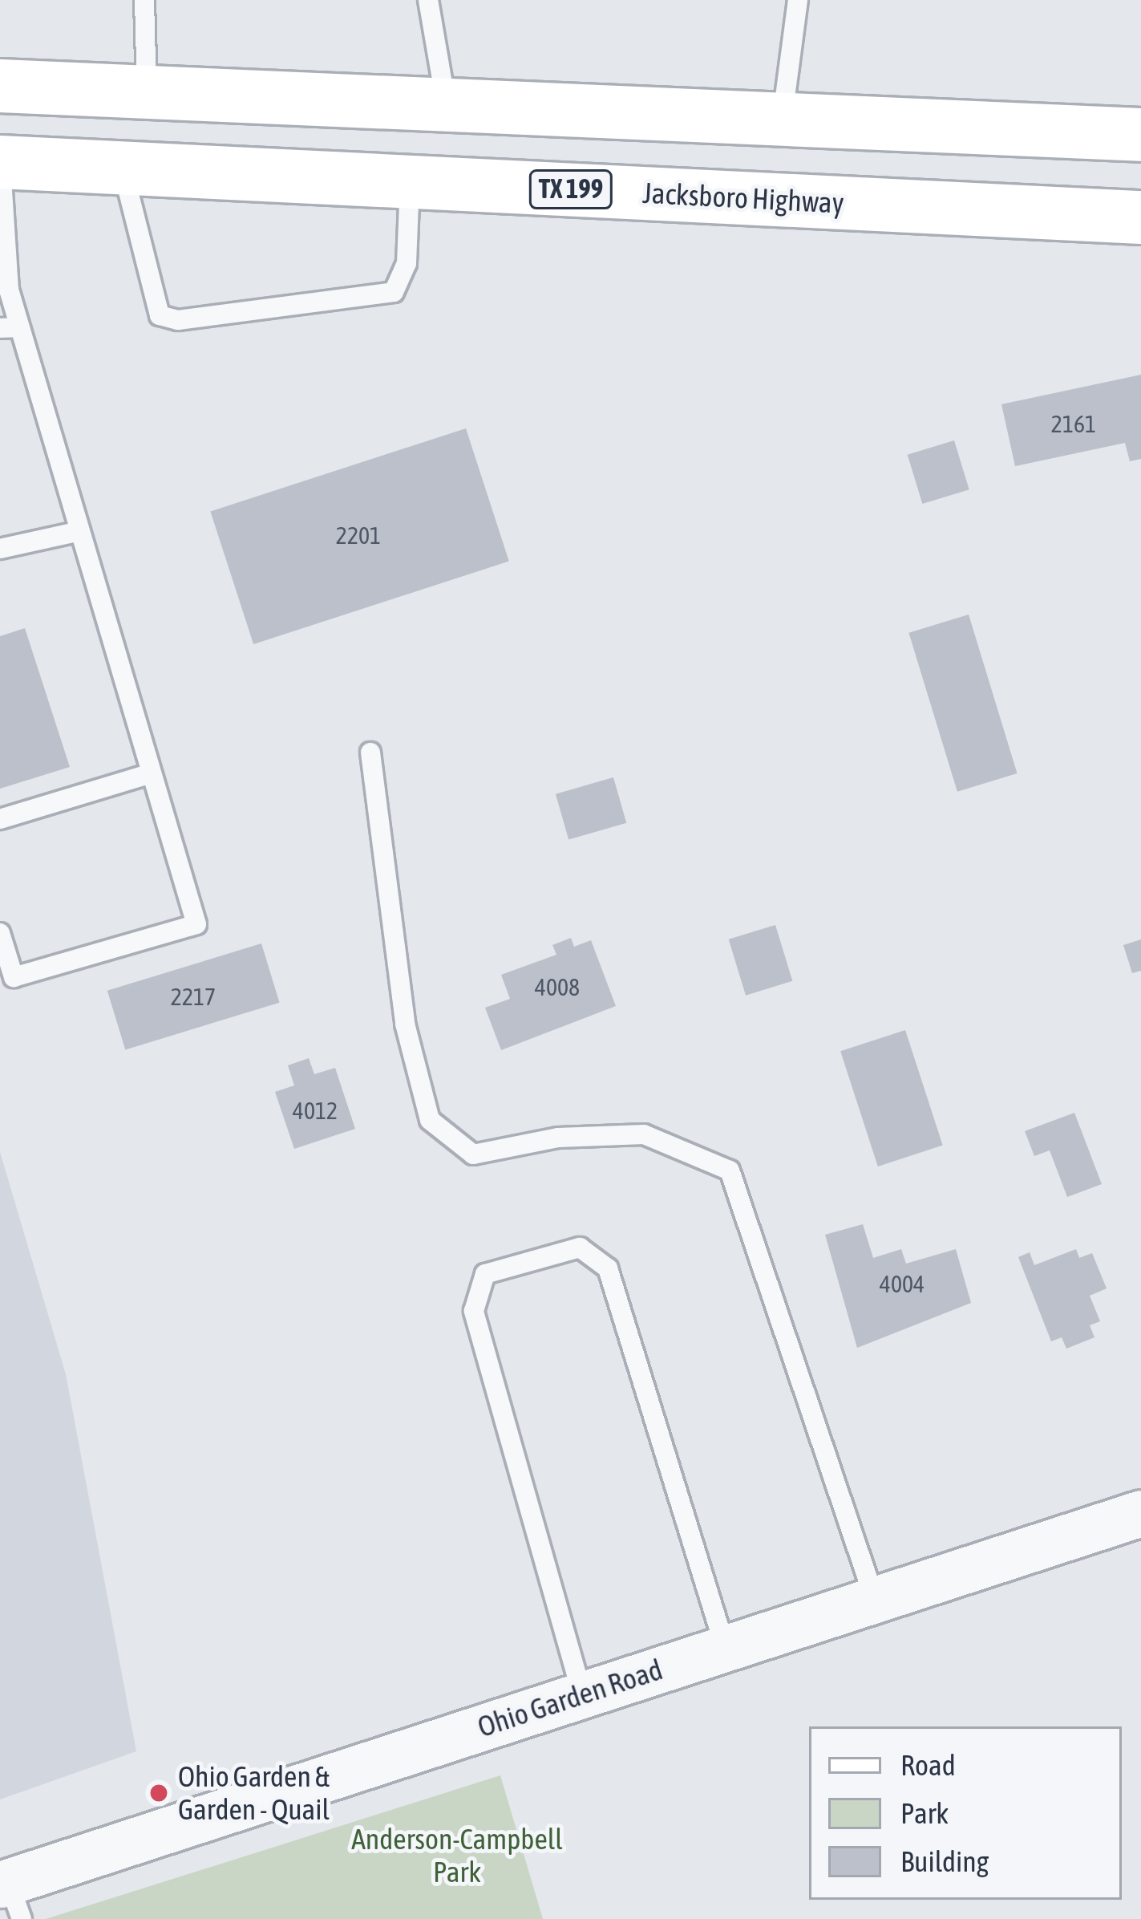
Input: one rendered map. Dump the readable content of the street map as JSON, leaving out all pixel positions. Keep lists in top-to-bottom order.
{
  "streets": {
    "main road": ["TX 199", "Jacksboro Highway"],
    "street": ["Ohio Garden Road"]
  },
  "parks": ["Anderson-Campbell Park"],
  "places": ["Ohio Garden & Garden - Quail"],
  "house_numbers": [
    "2161",
    "2201",
    "4008",
    "2217",
    "4012",
    "4004"
  ],
  "legend": ["Road", "Park", "Building"]
}
